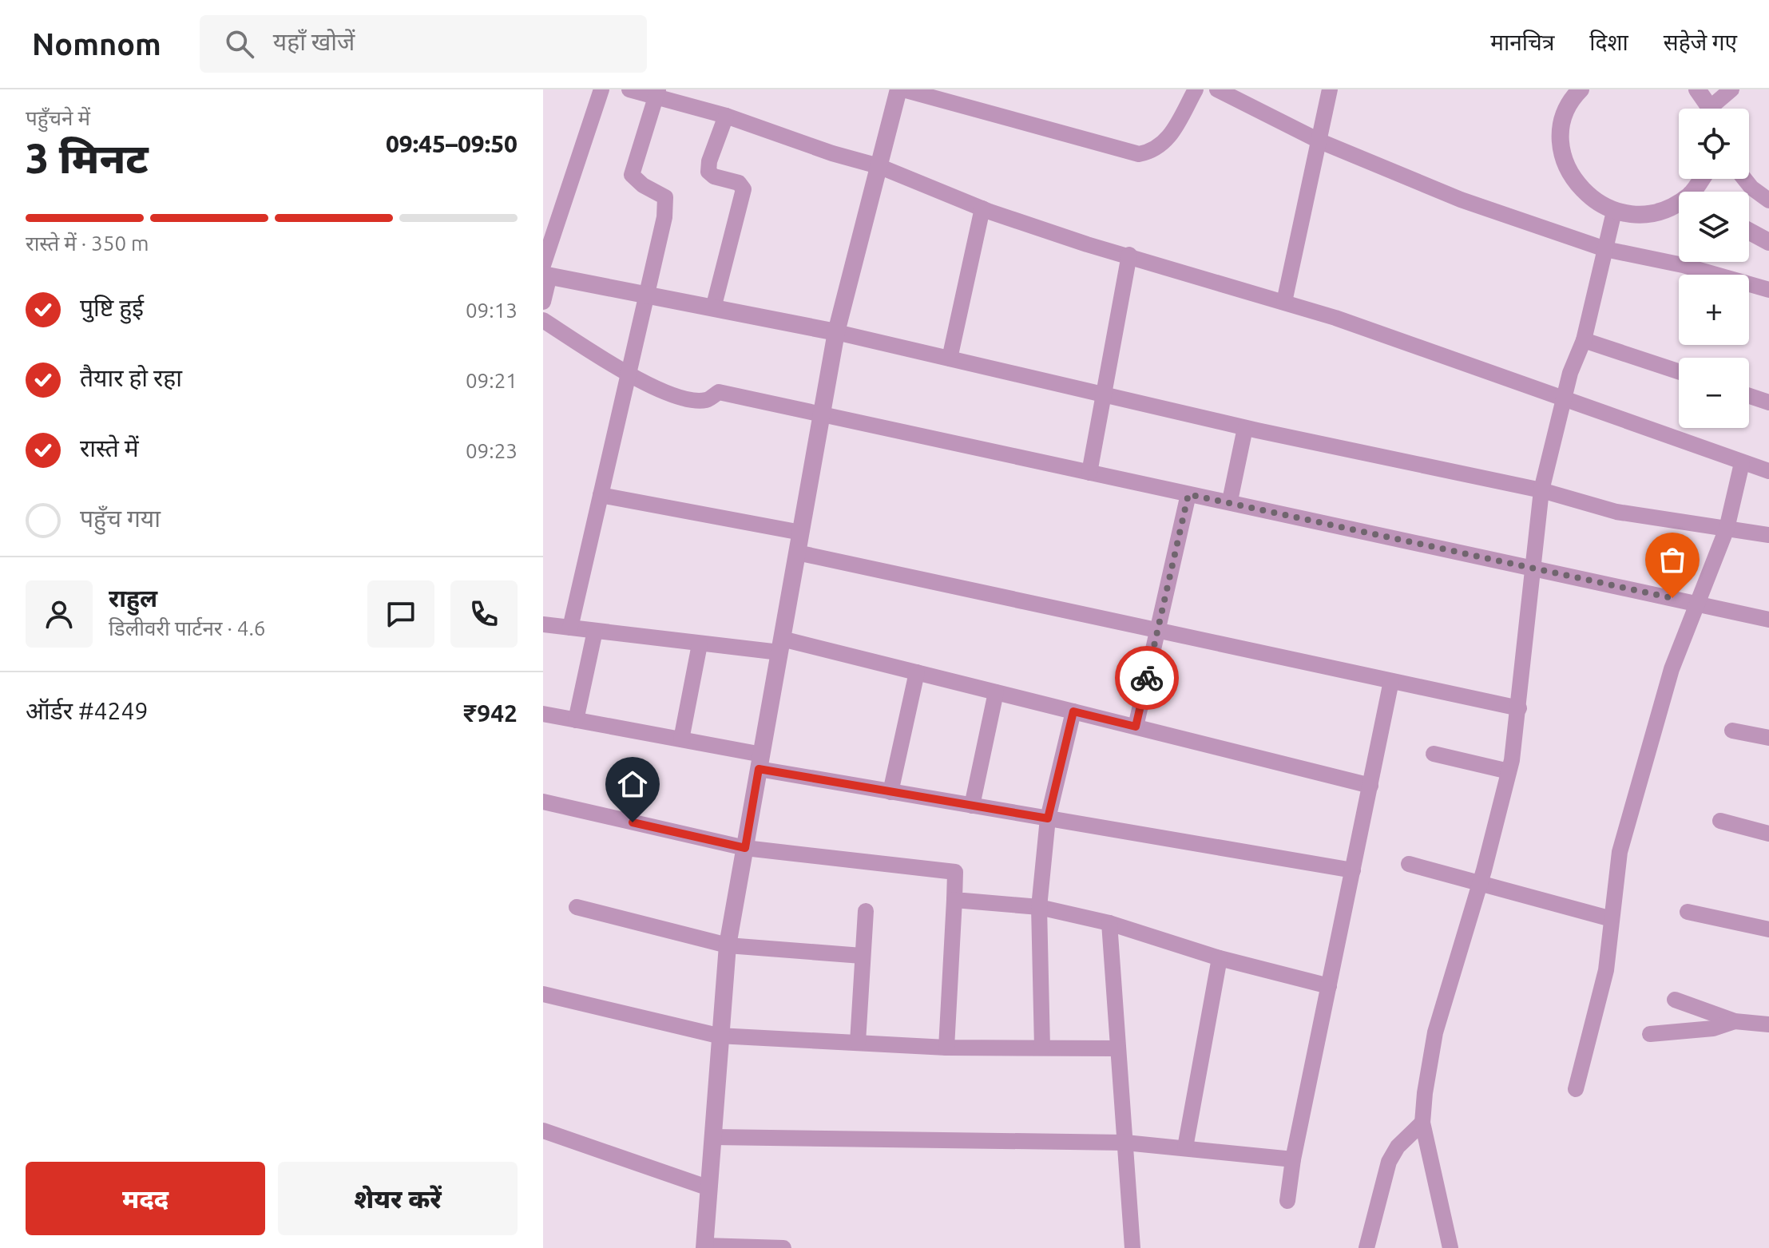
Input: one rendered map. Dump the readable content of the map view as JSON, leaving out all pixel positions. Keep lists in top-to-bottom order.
{
  "page": {
    "header": "Nomnom",
    "search": "यहाँ खोजें",
    "nav": ["मानचित्र", "दिशा", "सहेजे गए"],
    "heading": ["3 मिनट", "पहुँचने में", "09:45–09:50"],
    "panel": [
      "राहुल",
      "डिलीवरी पार्टनर · 4.6",
      "ऑर्डर #4249",
      "₹942"
    ],
    "map_buttons": ["+", "−"],
    "bar": "रास्ते में · 350 m",
    "list": [
      ["पुष्टि हुई", "09:13"],
      ["तैयार हो रहा", "09:21"],
      ["रास्ते में", "09:23"],
      "पहुँच गया"
    ],
    "buttons": ["मदद", "शेयर करें"]
  }
}
